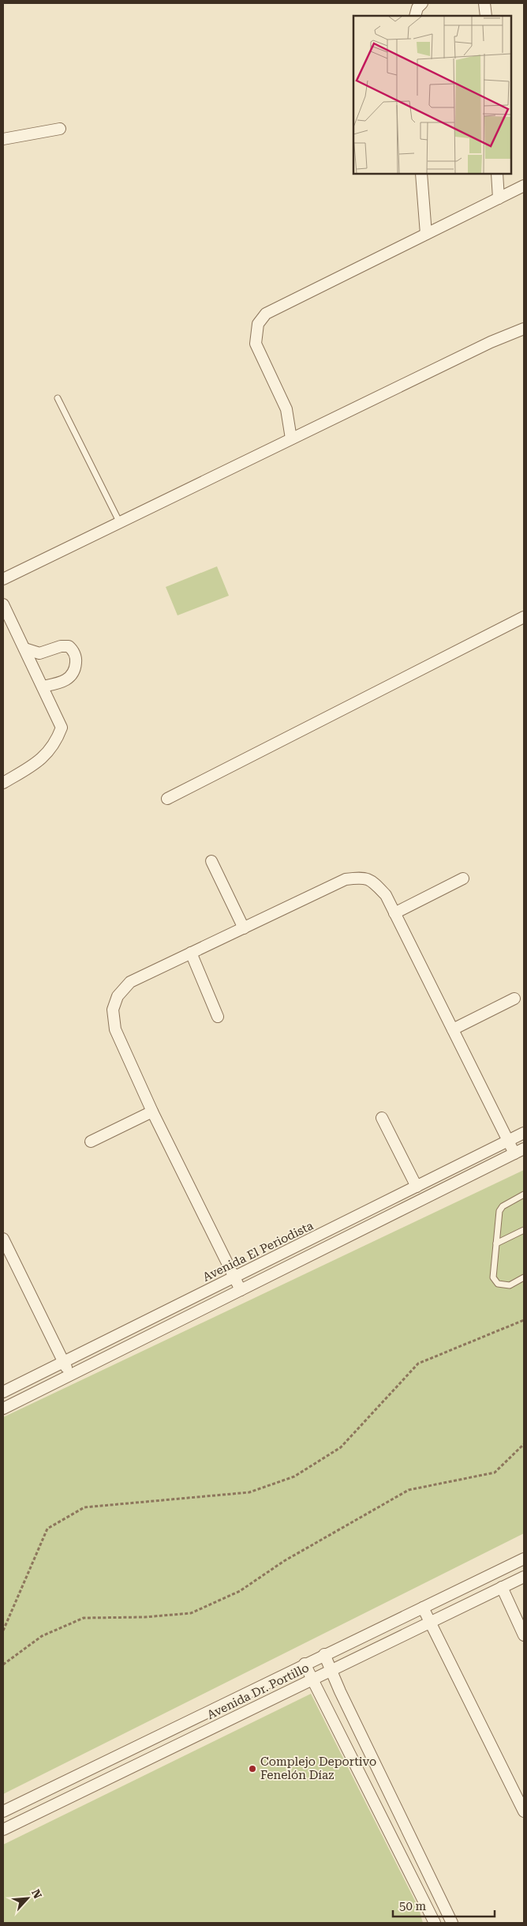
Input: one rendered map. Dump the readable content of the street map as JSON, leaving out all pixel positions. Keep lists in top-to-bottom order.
{
  "streets": {
    "street": ["Avenida El Periodista", "Avenida Dr. Portillo"]
  },
  "places": ["Complejo Deportivo Fenelón Díaz"],
  "scale_bar": "50 m",
  "north": "top right"
}
